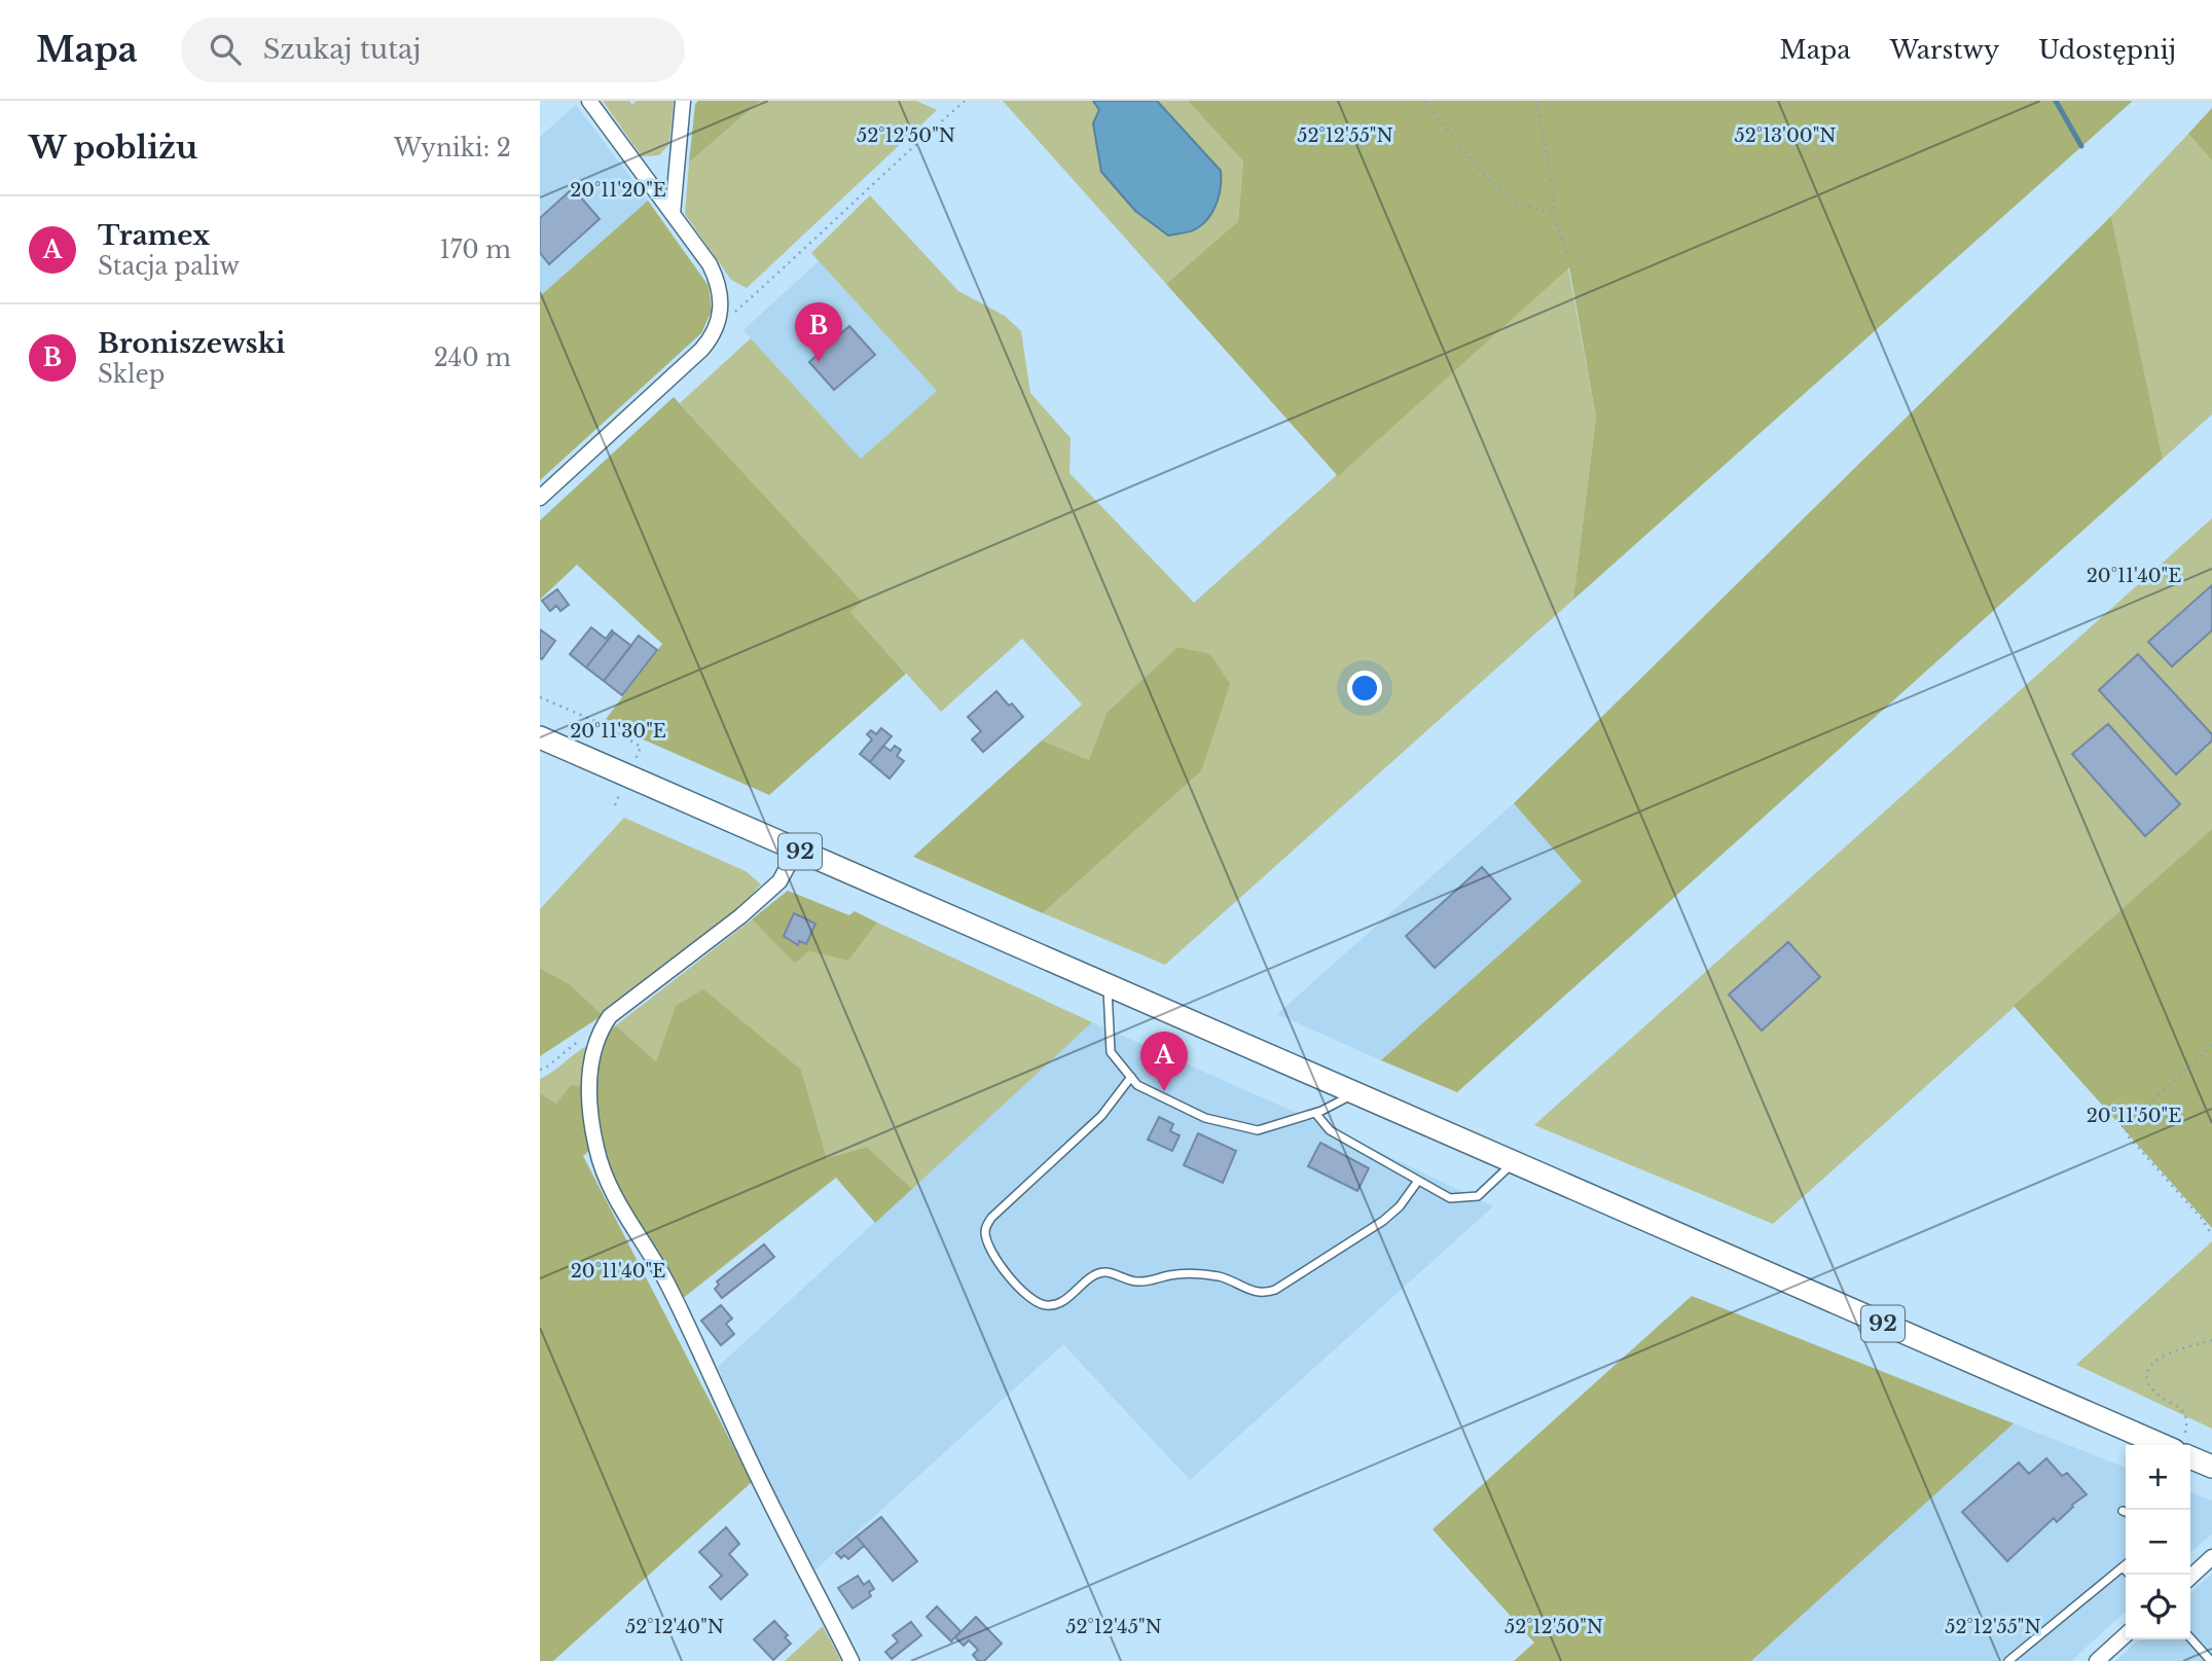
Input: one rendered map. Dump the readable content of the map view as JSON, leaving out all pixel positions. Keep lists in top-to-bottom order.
{
  "streets": {
    "main road": ["92"]
  },
  "page": {
    "header": "Mapa",
    "search": "Szukaj tutaj",
    "nav": ["Mapa", "Warstwy", "Udostępnij"],
    "heading": ["W pobliżu", "Wyniki: 2"],
    "list": [
      {
        "mark": "A",
        "name": "Tramex",
        "note": "Stacja paliw",
        "value": "170 m"
      },
      {
        "mark": "B",
        "name": "Broniszewski",
        "note": "Sklep",
        "value": "240 m"
      }
    ],
    "pins": ["B", "A"],
    "map_buttons": ["+", "−"]
  },
  "coordinates": [
    "52°12'50\"N",
    "52°12'55\"N",
    "52°13'00\"N",
    "20°11'20\"E",
    "20°11'40\"E",
    "20°11'30\"E",
    "20°11'50\"E",
    "52°12'40\"N",
    "52°12'45\"N"
  ]
}
